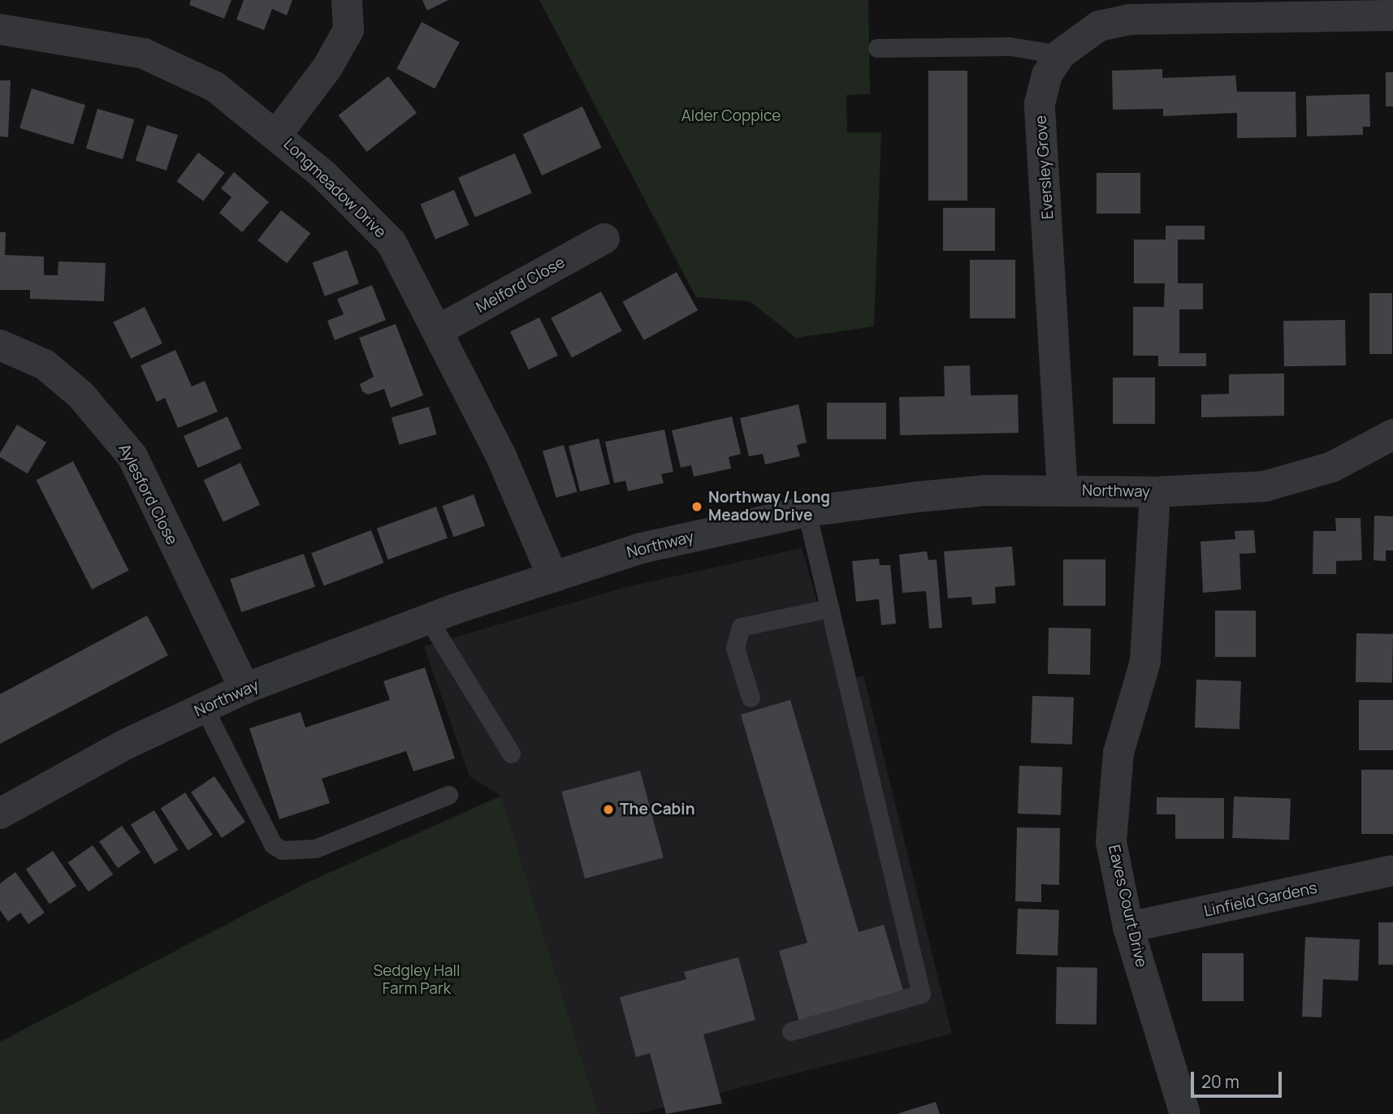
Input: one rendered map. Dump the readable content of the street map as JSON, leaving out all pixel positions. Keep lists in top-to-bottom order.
{
  "streets": {
    "street": [
      "Eversley Grove",
      "Longmeadow Drive",
      "Melford Close",
      "Northway",
      "Aylesford Close",
      "Linfield Gardens",
      "Eaves Court Drive"
    ]
  },
  "crossings": [
    ["Eversley Grove", "Northway"],
    ["Longmeadow Drive", "Melford Close"],
    ["Longmeadow Drive", "Northway"],
    ["Northway", "Aylesford Close"],
    ["Northway", "Eaves Court Drive"],
    ["Linfield Gardens", "Eaves Court Drive"]
  ],
  "parks": ["Alder Coppice", "Sedgley Hall Farm Park"],
  "places": ["Northway / Long Meadow Drive", "The Cabin"],
  "scale_bar": "20 m"
}
